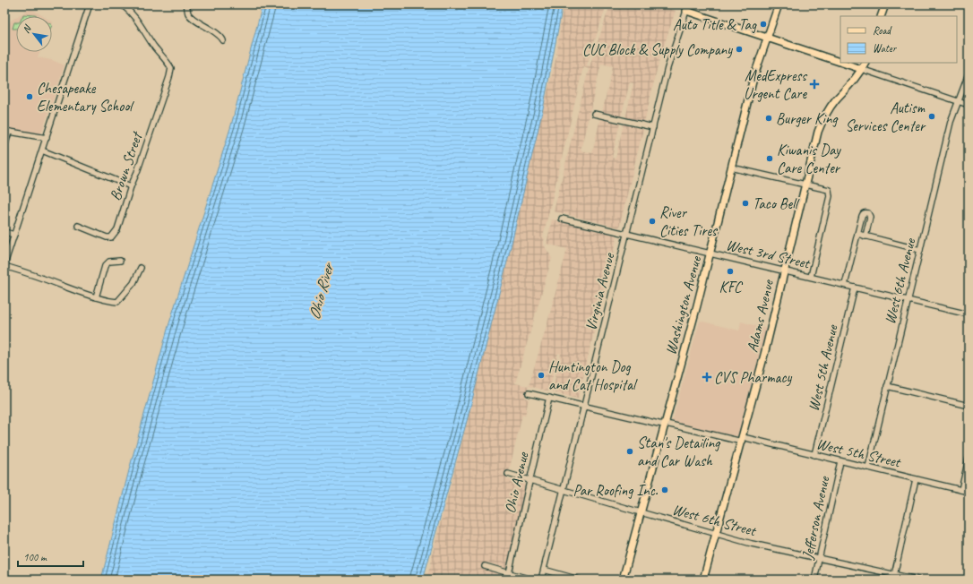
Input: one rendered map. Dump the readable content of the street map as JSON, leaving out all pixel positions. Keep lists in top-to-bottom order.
{
  "streets": {
    "main road": ["Washington Avenue", "Adams Avenue"],
    "street": [
      "Brown Street",
      "West 3rd Street",
      "West 6th Avenue",
      "Virginia Avenue",
      "West 5th Avenue",
      "West 5th Street",
      "Ohio Avenue",
      "Jefferson Avenue",
      "West 6th Street"
    ]
  },
  "crossings": [
    ["West 3rd Street", "West 6th Avenue"],
    ["West 3rd Street", "Virginia Avenue"],
    ["West 3rd Street", "Washington Avenue"],
    ["West 3rd Street", "Adams Avenue"],
    ["West 3rd Street", "West 5th Avenue"],
    ["West 6th Avenue", "West 5th Street"],
    ["Virginia Avenue", "West 5th Street"],
    ["Virginia Avenue", "West 6th Street"],
    ["Washington Avenue", "West 5th Street"],
    ["Washington Avenue", "West 6th Street"],
    ["Adams Avenue", "West 5th Street"],
    ["Adams Avenue", "West 6th Street"],
    ["West 5th Avenue", "West 5th Street"],
    ["West 5th Street", "Ohio Avenue"],
    ["West 5th Street", "Jefferson Avenue"],
    ["Ohio Avenue", "West 6th Street"],
    ["Jefferson Avenue", "West 6th Street"]
  ],
  "water": ["Ohio River"],
  "places": {
    "other": [
      "Auto Title & Tag",
      "CUC Block & Supply Company",
      "Chesapeake Elementary School",
      "Autism Services Center",
      "Burger King",
      "Kiwanis Day Care Center",
      "Taco Bell",
      "River Cities Tires",
      "KFC",
      "Huntington Dog and Cat Hospital",
      "Stan's Detailing and Car Wash",
      "Par Roofing Inc."
    ],
    "health": ["MedExpress Urgent Care", "CVS Pharmacy"]
  },
  "legend": ["Road", "Water"],
  "scale_bar": "100 m",
  "north": "top left"
}
